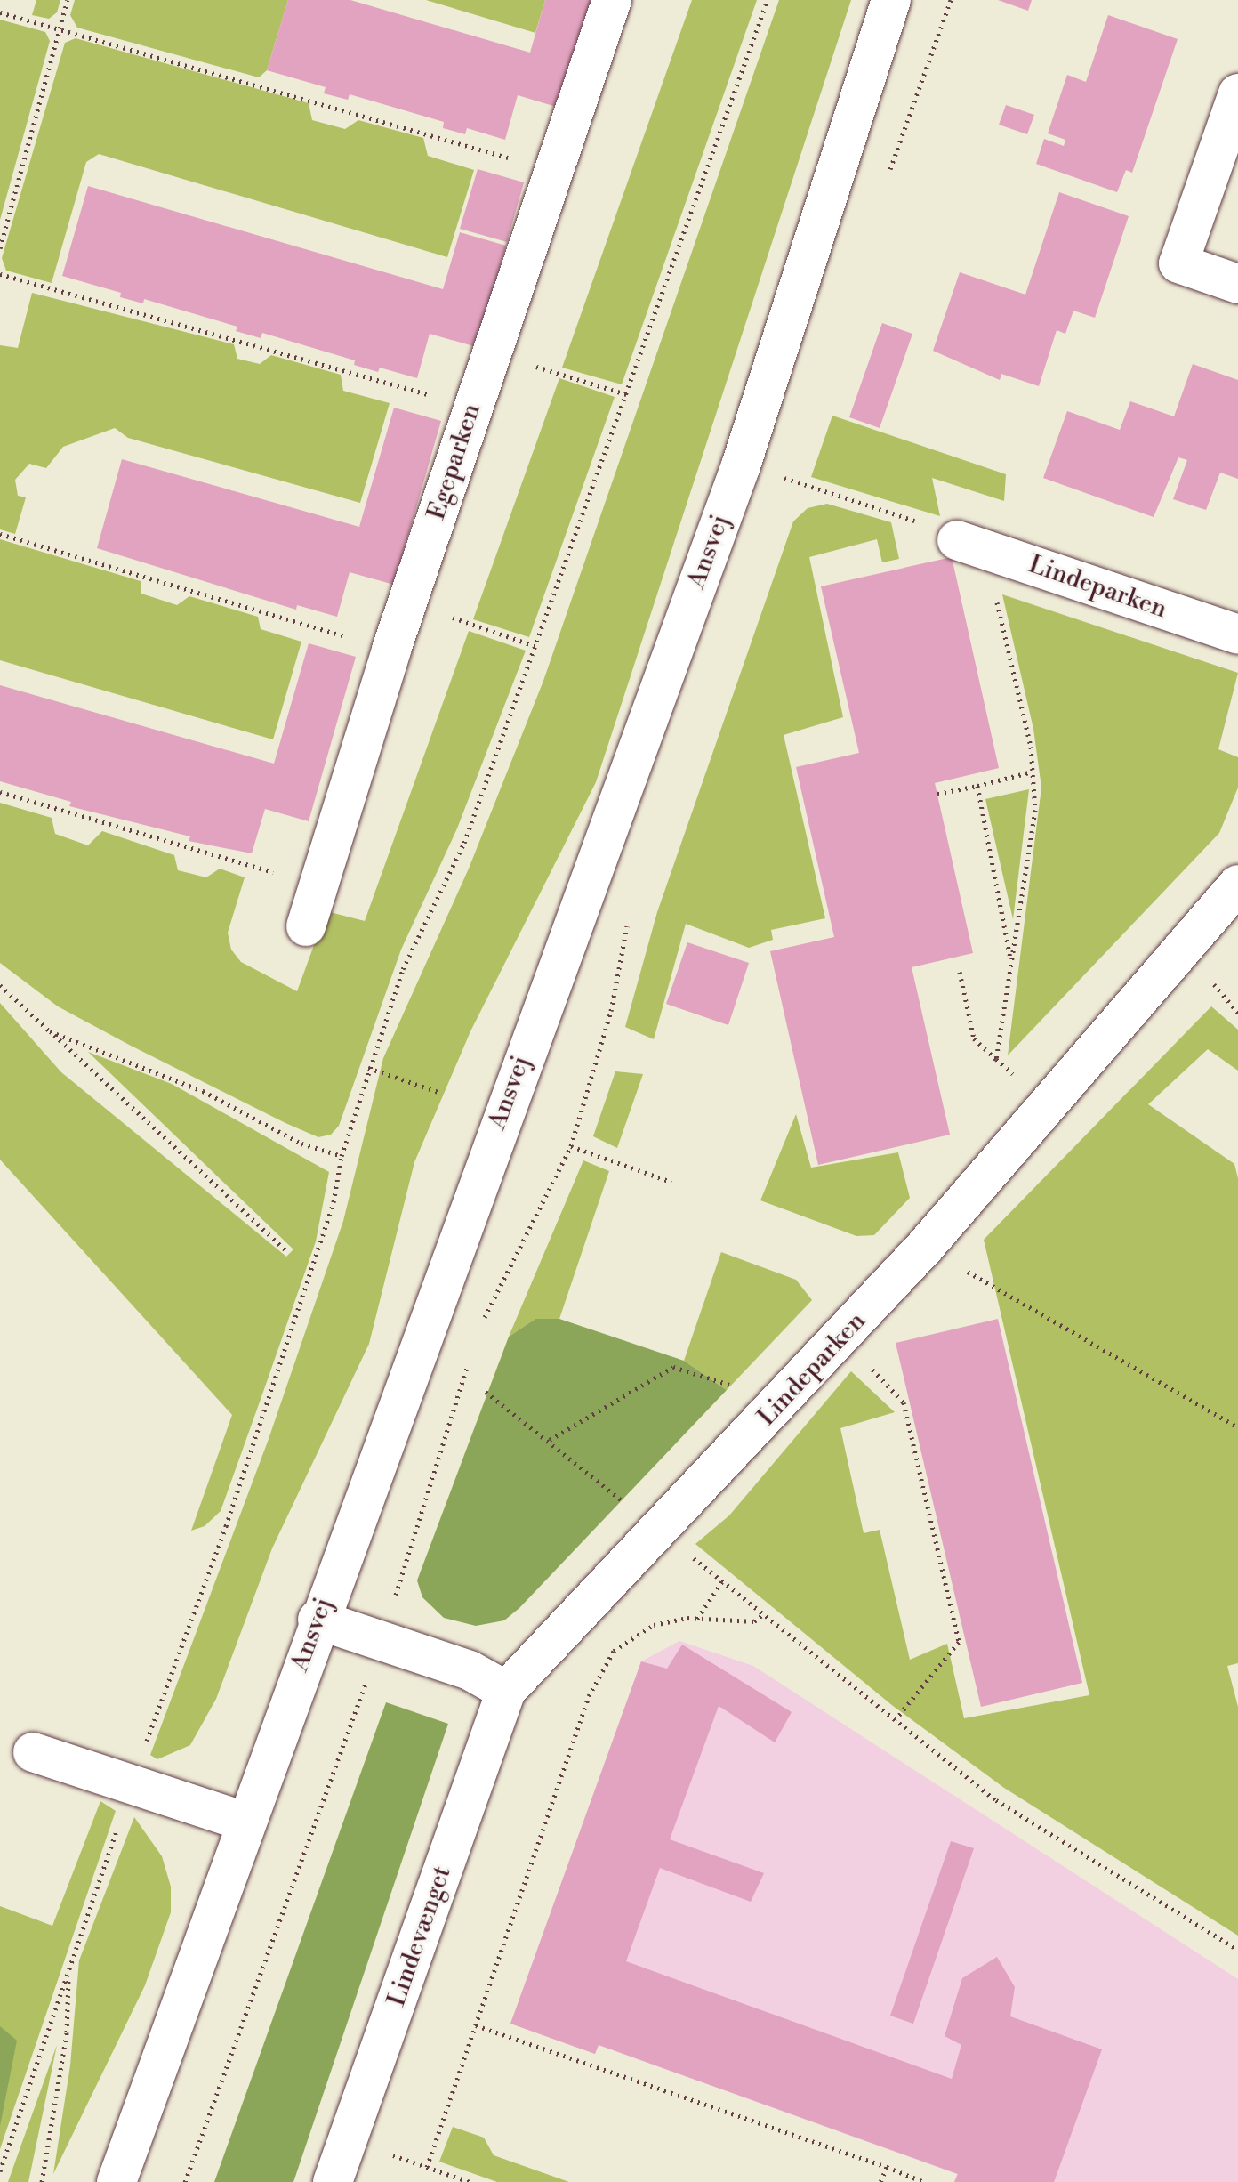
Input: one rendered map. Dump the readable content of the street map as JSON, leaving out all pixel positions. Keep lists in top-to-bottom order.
{
  "streets": {
    "street": [
      "Egeparken",
      "Ansvej",
      "Lindeparken",
      "Lindevænget"
    ]
  },
  "crossings": [
    ["Lindeparken", "Lindevænget"]
  ]
}
